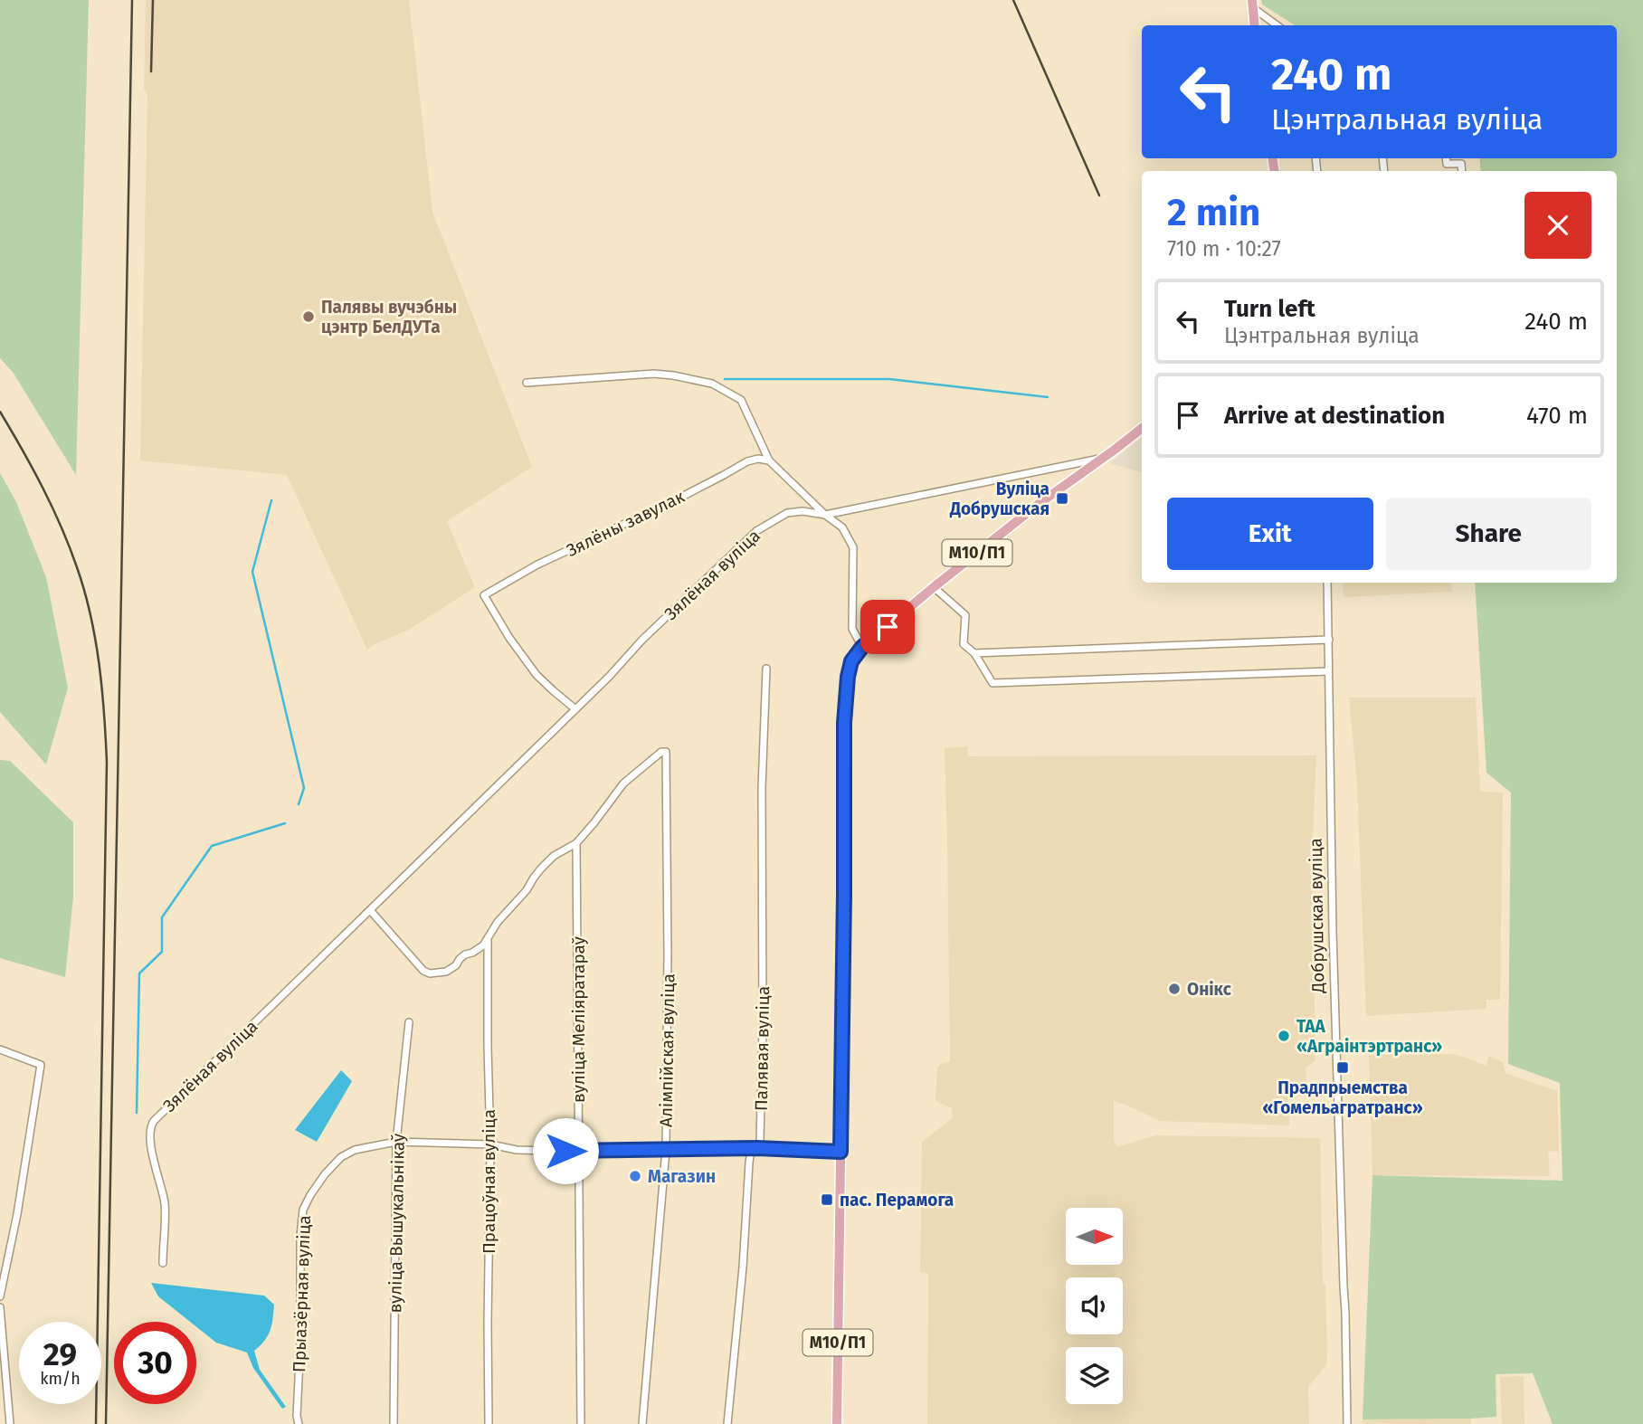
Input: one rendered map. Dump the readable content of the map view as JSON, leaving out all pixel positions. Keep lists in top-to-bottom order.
{
  "streets": {
    "main road": ["М10/П1"],
    "street": [
      "Зялёны завулак",
      "Зялёная вуліца",
      "Добрушская вуліца",
      "вуліца Меліяратараў",
      "Палявая вуліца",
      "Алімпійская вуліца",
      "Працоўная вуліца",
      "вуліца Вышукальнікаў",
      "Прыазёрная вуліца"
    ]
  },
  "crossings": [
    ["Зялёны завулак", "Зялёная вуліца"],
    ["М10/П1", "Зялёная вуліца"],
    ["М10/П1", "Прыазёрная вуліца"],
    ["вуліца Меліяратараў", "Алімпійская вуліца"],
    ["вуліца Меліяратараў", "Прыазёрная вуліца"],
    ["Палявая вуліца", "Прыазёрная вуліца"],
    ["Алімпійская вуліца", "Прыазёрная вуліца"],
    ["Працоўная вуліца", "Прыазёрная вуліца"],
    ["вуліца Вышукальнікаў", "Прыазёрная вуліца"]
  ],
  "places": {
    "other": [
      "Палявы вучэбны цэнтр БелДУТа",
      "Онікс",
      "ТАА «Аграінтэртранс»",
      "Магазин"
    ],
    "transit": ["Вуліца Добрушская", "Прадпрыемства «Гомельагратранс»", "пас. Перамога"]
  },
  "north": "right",
  "page": {
    "turn": ["240 m", "Цэнтральная вуліца"],
    "heading": ["2 min", "710 m · 10:27"],
    "list": [
      {
        "name": "Turn left",
        "note": "Цэнтральная вуліца",
        "value": "240 m"
      },
      {
        "name": "Arrive at destination",
        "value": "470 m"
      }
    ],
    "buttons": ["Exit", "Share"],
    "speed": "29 km/h",
    "limit": "30"
  }
}
